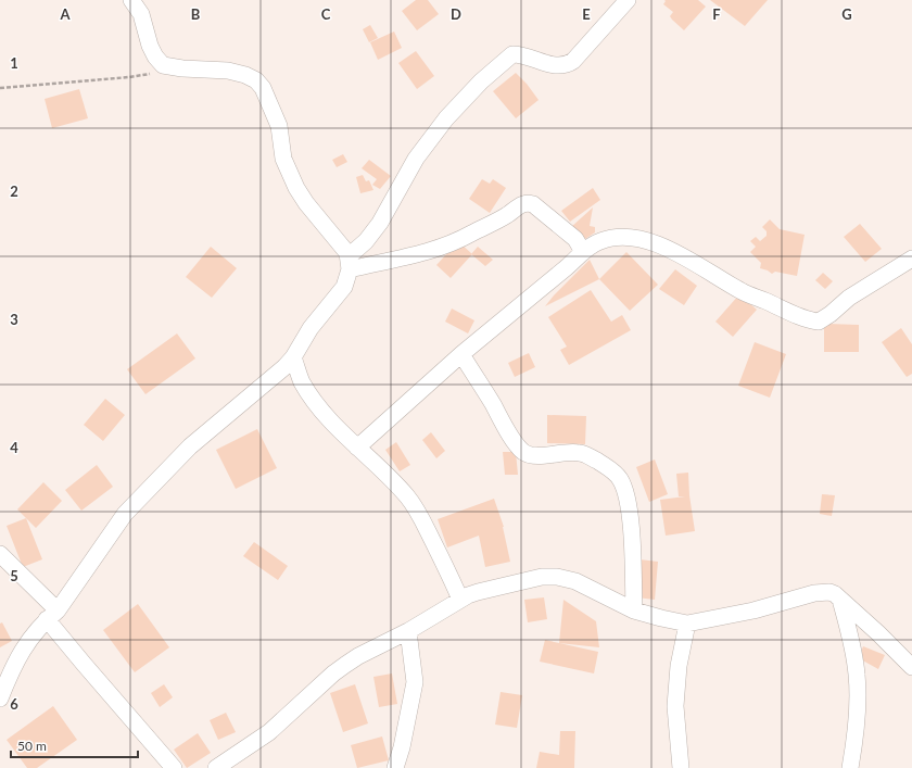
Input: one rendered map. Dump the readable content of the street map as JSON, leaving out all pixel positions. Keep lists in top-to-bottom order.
{
  "scale_bar": "50 m",
  "grid": {
    "columns": [
      "A",
      "B",
      "C",
      "D",
      "E",
      "F",
      "G"
    ],
    "rows": [
      "1",
      "2",
      "3",
      "4",
      "5",
      "6"
    ]
  }
}
